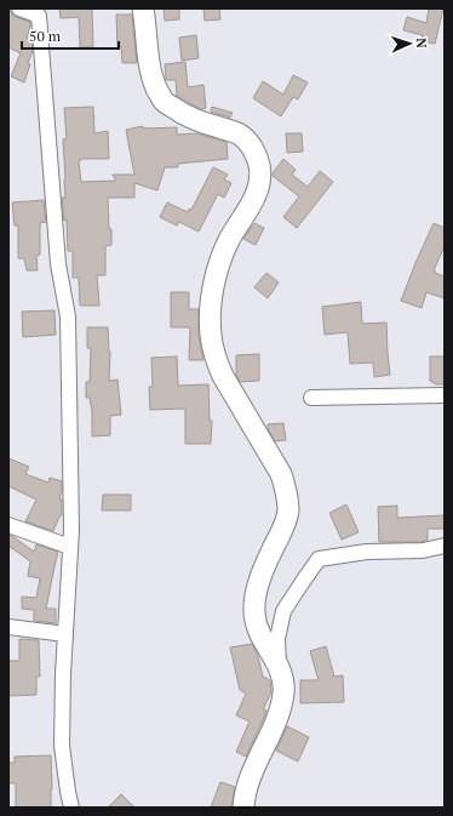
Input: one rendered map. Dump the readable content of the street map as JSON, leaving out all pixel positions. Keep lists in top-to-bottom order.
{
  "scale_bar": "50 m",
  "north": "right"
}
